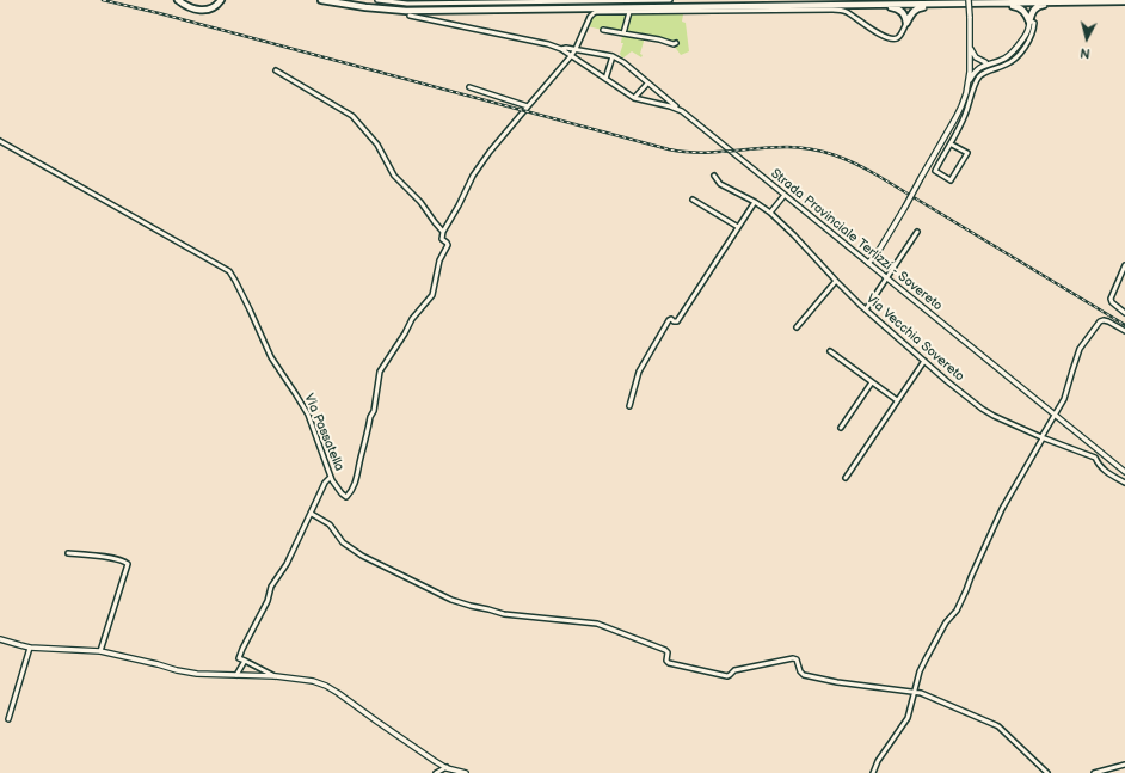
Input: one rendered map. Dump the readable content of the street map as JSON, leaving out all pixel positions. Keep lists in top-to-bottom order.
{
  "streets": {
    "main road": ["Strada Provinciale Terlizzi - Sovereto"],
    "street": ["Via Vecchia Sovereto", "Via Passatella"]
  },
  "north": "bottom"
}
